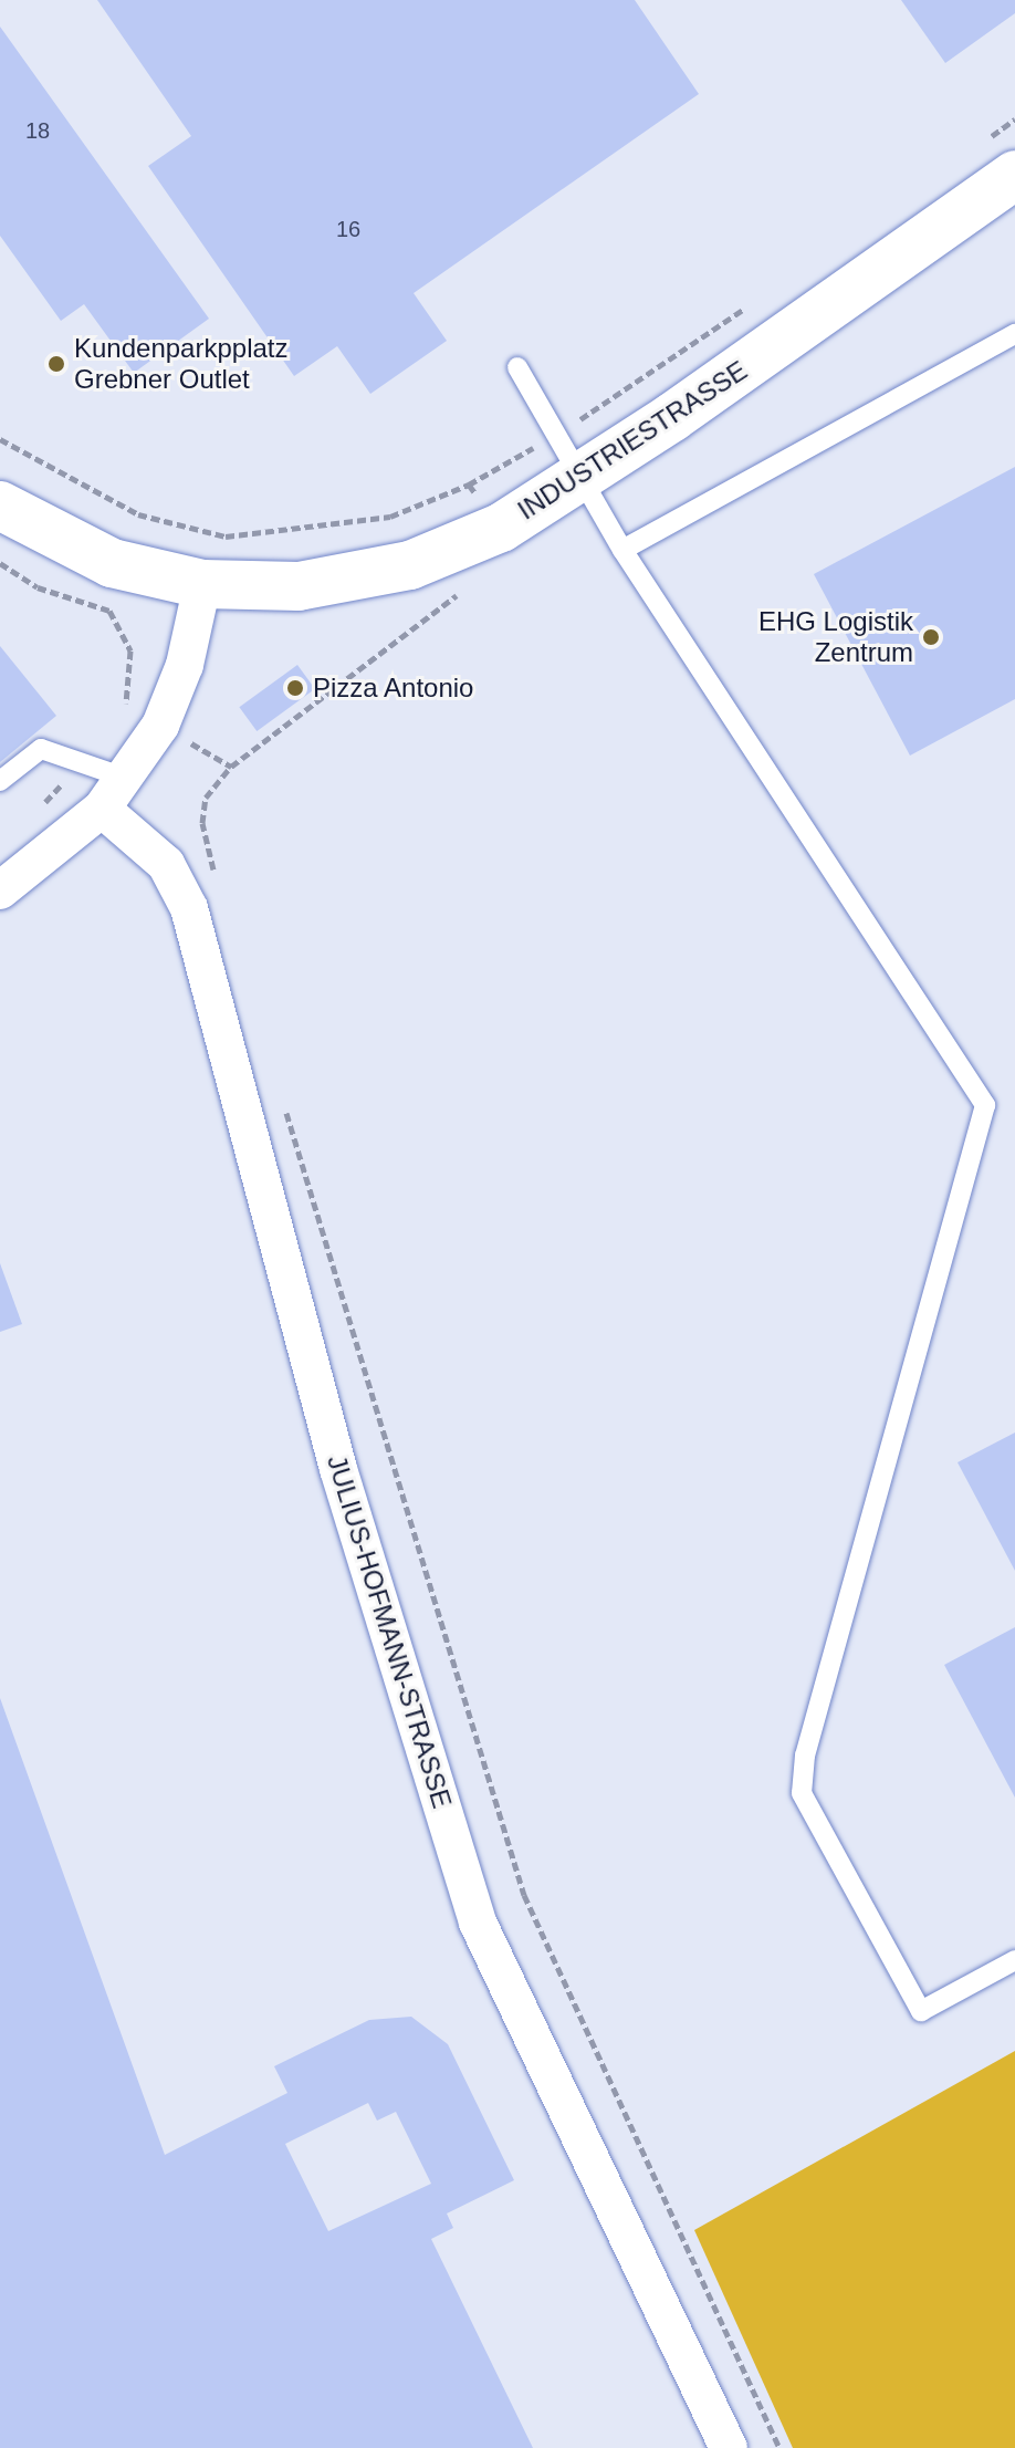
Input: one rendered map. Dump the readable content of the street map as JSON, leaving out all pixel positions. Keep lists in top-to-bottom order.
{
  "streets": {
    "main road": ["INDUSTRIESTRASSE"],
    "street": ["JULIUS-HOFMANN-STRASSE"]
  },
  "places": ["Kundenparkpplatz Grebner Outlet", "EHG Logistik Zentrum", "Pizza Antonio"],
  "house_numbers": ["18", "16"]
}
